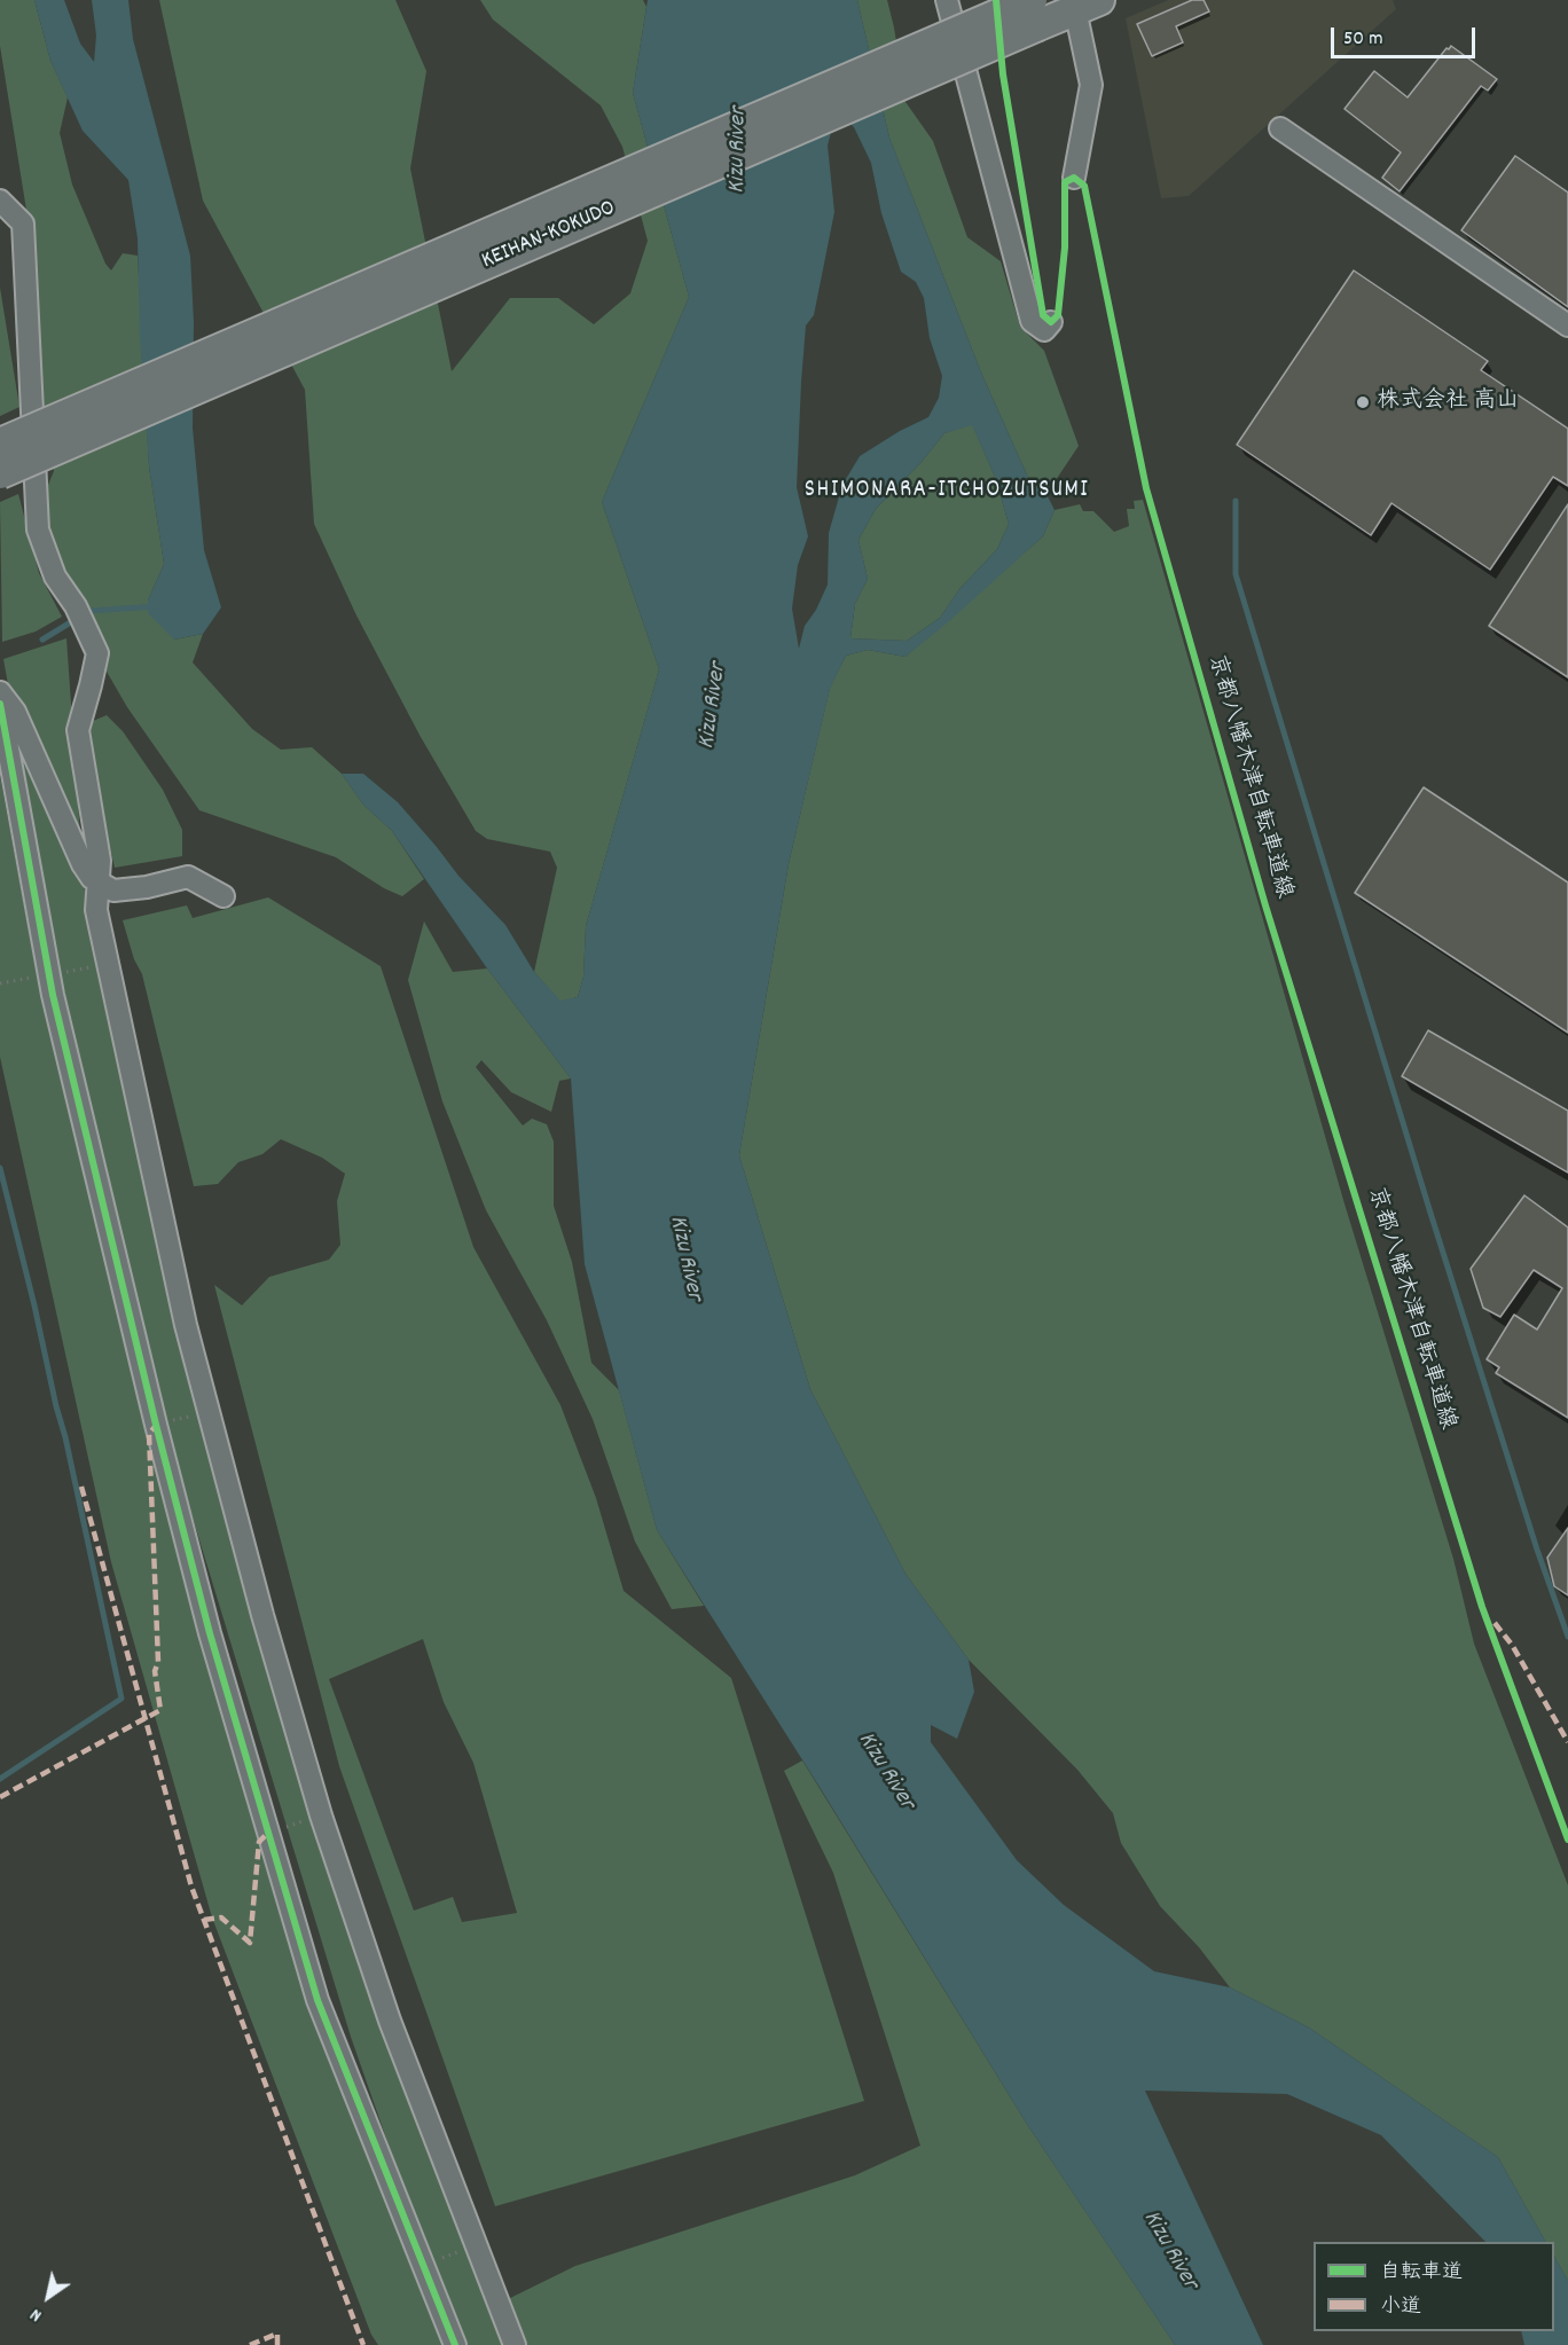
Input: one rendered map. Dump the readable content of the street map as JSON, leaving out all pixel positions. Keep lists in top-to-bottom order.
{
  "streets": {
    "highway": ["KEIHAN-KOKUDO"],
    "cycle path": ["京都八幡木津自転車道線"]
  },
  "districts": ["SHIMONARA-ITCHOZUTSUMI"],
  "water": ["Kizu River"],
  "places": ["株式会社 高山"],
  "legend": ["自転車道", "小道"],
  "scale_bar": "50 m",
  "north": "bottom left"
}
